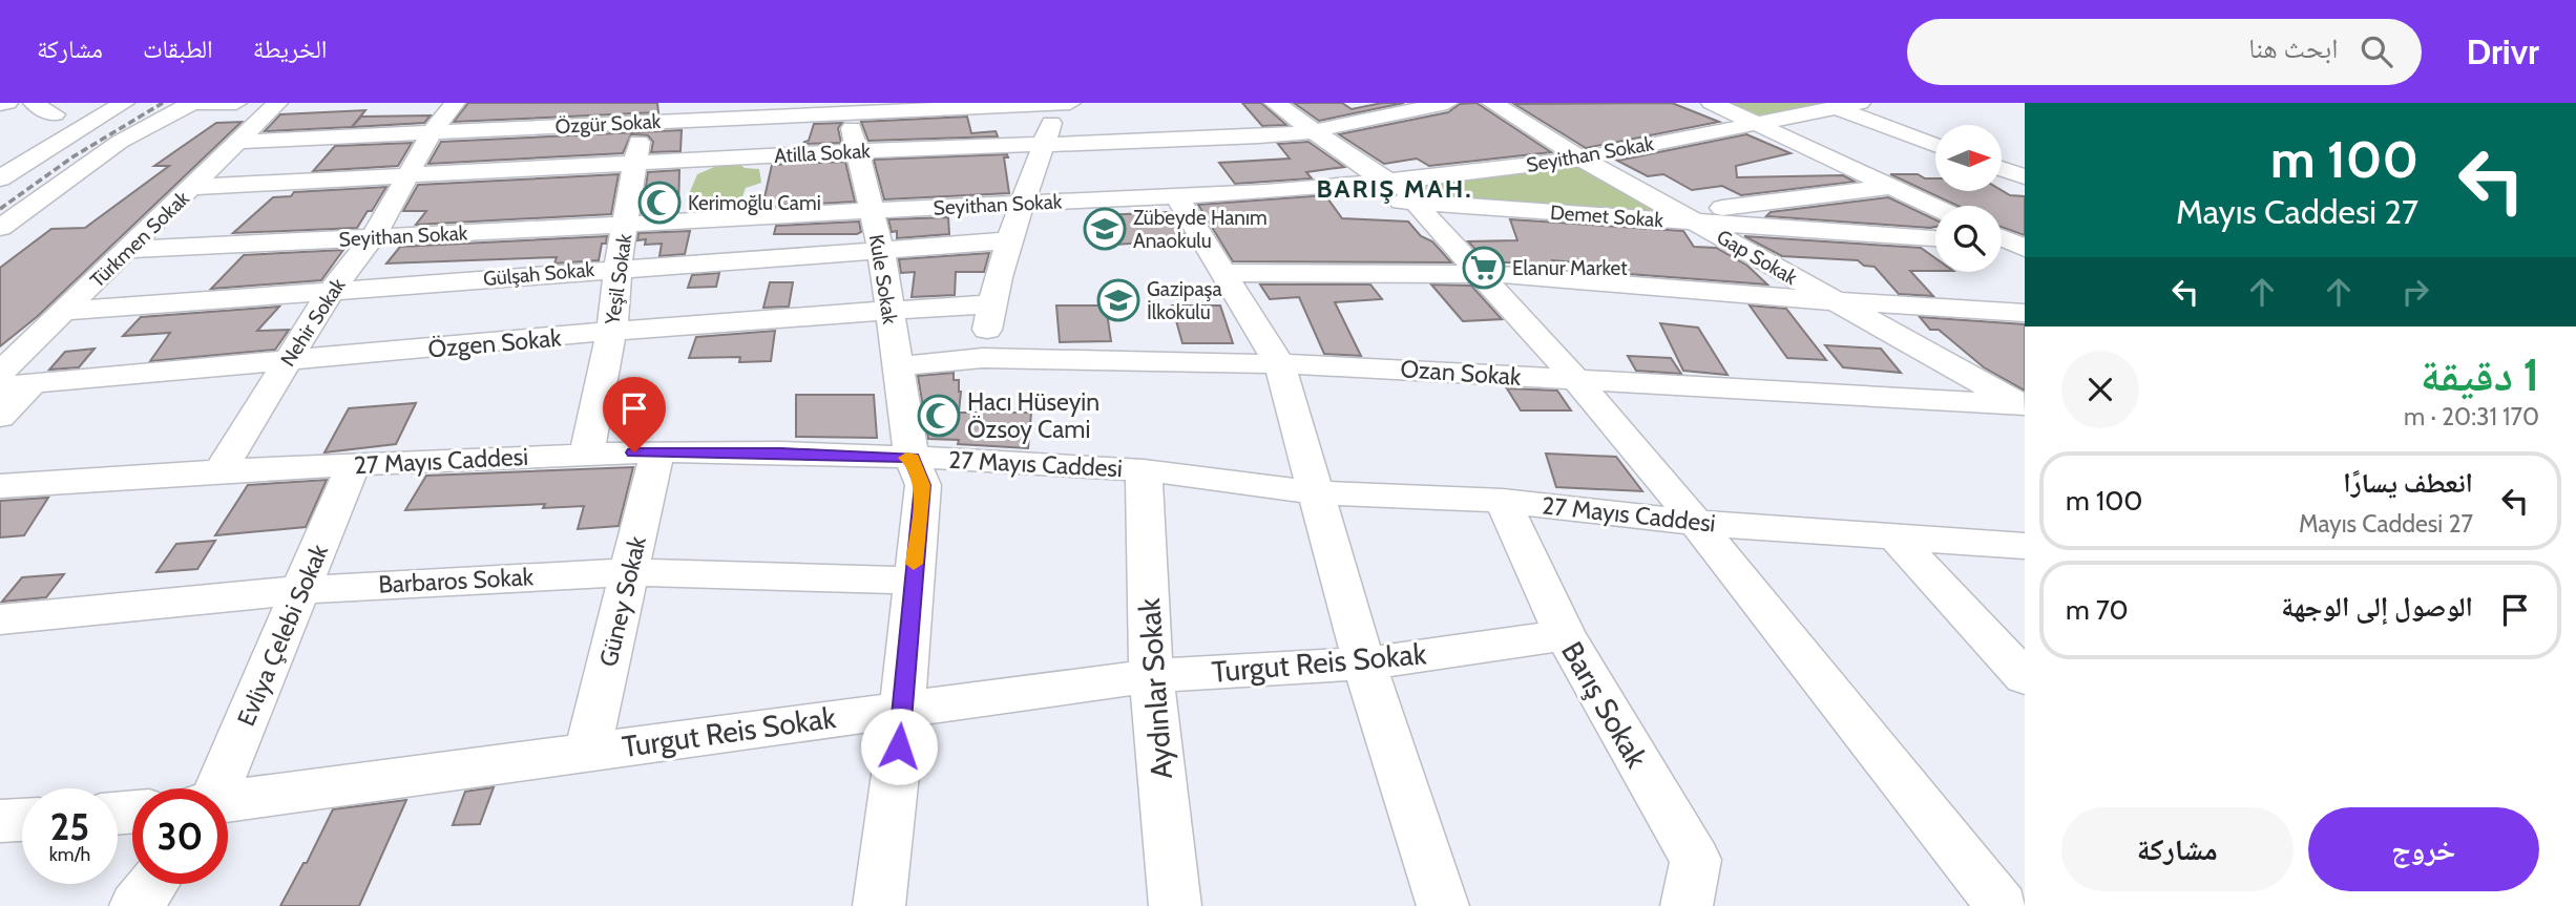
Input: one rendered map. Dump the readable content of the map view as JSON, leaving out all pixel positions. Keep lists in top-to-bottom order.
{
  "streets": {
    "street": [
      "Özgür Sokak",
      "Atilla Sokak",
      "Seyithan Sokak",
      "Demet Sokak",
      "Türkmen Sokak",
      "Gap Sokak",
      "Gülşah Sokak",
      "Yeşil Sokak",
      "Kule Sokak",
      "Nehir Sokak",
      "Özgen Sokak",
      "Ozan Sokak",
      "27 Mayıs Caddesi",
      "Barbaros Sokak",
      "Güney Sokak",
      "Evliya Çelebi Sokak",
      "Turgut Reis Sokak",
      "Aydınlar Sokak",
      "Barış Sokak"
    ]
  },
  "crossings": [
    ["Özgür Sokak", "Türkmen Sokak"],
    ["Özgür Sokak", "Yeşil Sokak"],
    ["Özgür Sokak", "Kule Sokak"],
    ["Özgür Sokak", "Nehir Sokak"],
    ["Atilla Sokak", "Türkmen Sokak"],
    ["Atilla Sokak", "Yeşil Sokak"],
    ["Atilla Sokak", "Kule Sokak"],
    ["Atilla Sokak", "Nehir Sokak"],
    ["Seyithan Sokak", "Demet Sokak"],
    ["Seyithan Sokak", "Türkmen Sokak"],
    ["Seyithan Sokak", "Gap Sokak"],
    ["Seyithan Sokak", "Yeşil Sokak"],
    ["Seyithan Sokak", "Kule Sokak"],
    ["Seyithan Sokak", "Nehir Sokak"],
    ["Demet Sokak", "Gap Sokak"],
    ["Türkmen Sokak", "Gülşah Sokak"],
    ["Gap Sokak", "Ozan Sokak"],
    ["Gülşah Sokak", "Yeşil Sokak"],
    ["Gülşah Sokak", "Kule Sokak"],
    ["Gülşah Sokak", "Nehir Sokak"],
    ["Yeşil Sokak", "Özgen Sokak"],
    ["Yeşil Sokak", "27 Mayıs Caddesi"],
    ["Kule Sokak", "Özgen Sokak"],
    ["Kule Sokak", "Ozan Sokak"],
    ["Kule Sokak", "27 Mayıs Caddesi"],
    ["Kule Sokak", "Barbaros Sokak"],
    ["Kule Sokak", "Turgut Reis Sokak"],
    ["Nehir Sokak", "Özgen Sokak"],
    ["Nehir Sokak", "27 Mayıs Caddesi"],
    ["27 Mayıs Caddesi", "Güney Sokak"],
    ["27 Mayıs Caddesi", "Evliya Çelebi Sokak"],
    ["27 Mayıs Caddesi", "Aydınlar Sokak"],
    ["27 Mayıs Caddesi", "Barış Sokak"],
    ["Barbaros Sokak", "Güney Sokak"],
    ["Barbaros Sokak", "Evliya Çelebi Sokak"],
    ["Güney Sokak", "Turgut Reis Sokak"],
    ["Turgut Reis Sokak", "Aydınlar Sokak"],
    ["Turgut Reis Sokak", "Barış Sokak"]
  ],
  "districts": ["BARIŞ MAH."],
  "places": {
    "mosque": ["Kerimoğlu Cami", "Hacı Hüseyin Özsoy Cami"],
    "school or university": ["Zübeyde Hanım Anaokulu", "Gazipaşa İlkokulu"],
    "supermarket": ["Elanur Market"]
  },
  "north": "right",
  "page": {
    "header": "Drivr",
    "search": "ابحث هنا",
    "nav": ["الخريطة", "الطبقات", "مشاركة"],
    "turn": ["100 m", "27 Mayıs Caddesi"],
    "heading": ["1 دقيقة", "170 m · 20:31"],
    "list": [
      {
        "name": "انعطف يسارًا",
        "note": "27 Mayıs Caddesi",
        "value": "100 m"
      },
      {
        "name": "الوصول إلى الوجهة",
        "value": "70 m"
      }
    ],
    "speed": "25 km/h",
    "limit": "30",
    "buttons": ["خروج", "مشاركة"]
  }
}
